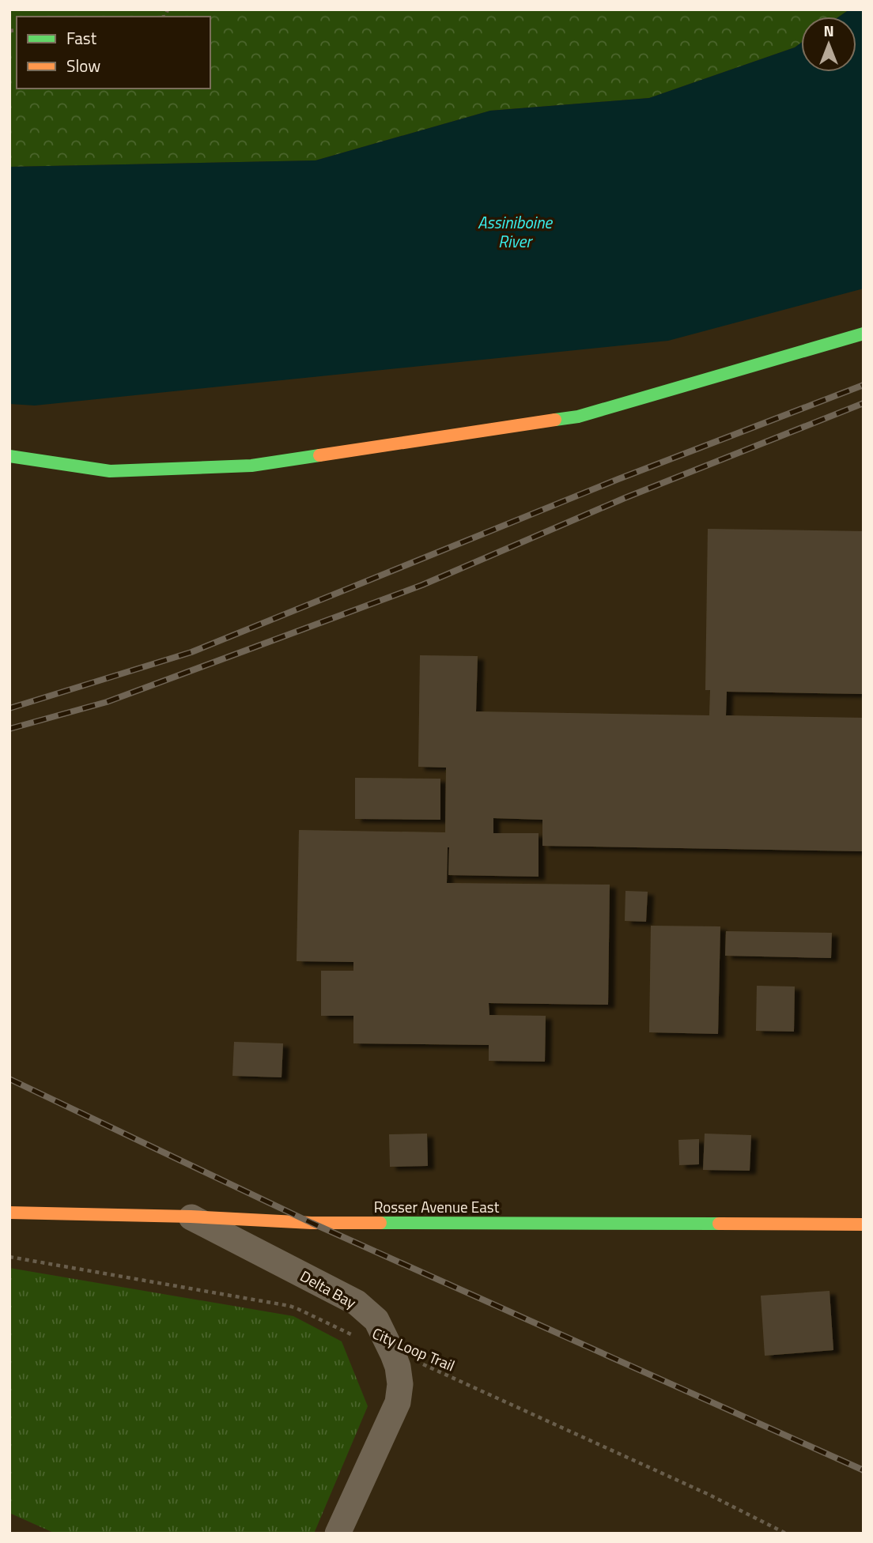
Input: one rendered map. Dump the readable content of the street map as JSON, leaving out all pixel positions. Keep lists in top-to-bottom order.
{
  "streets": {
    "street": ["Rosser Avenue East", "Delta Bay"],
    "path": ["City Loop Trail"]
  },
  "crossings": [
    ["Rosser Avenue East", "Delta Bay"],
    ["Delta Bay", "City Loop Trail"]
  ],
  "water": ["Assiniboine River"],
  "legend": ["Fast", "Slow"],
  "north": "top"
}
